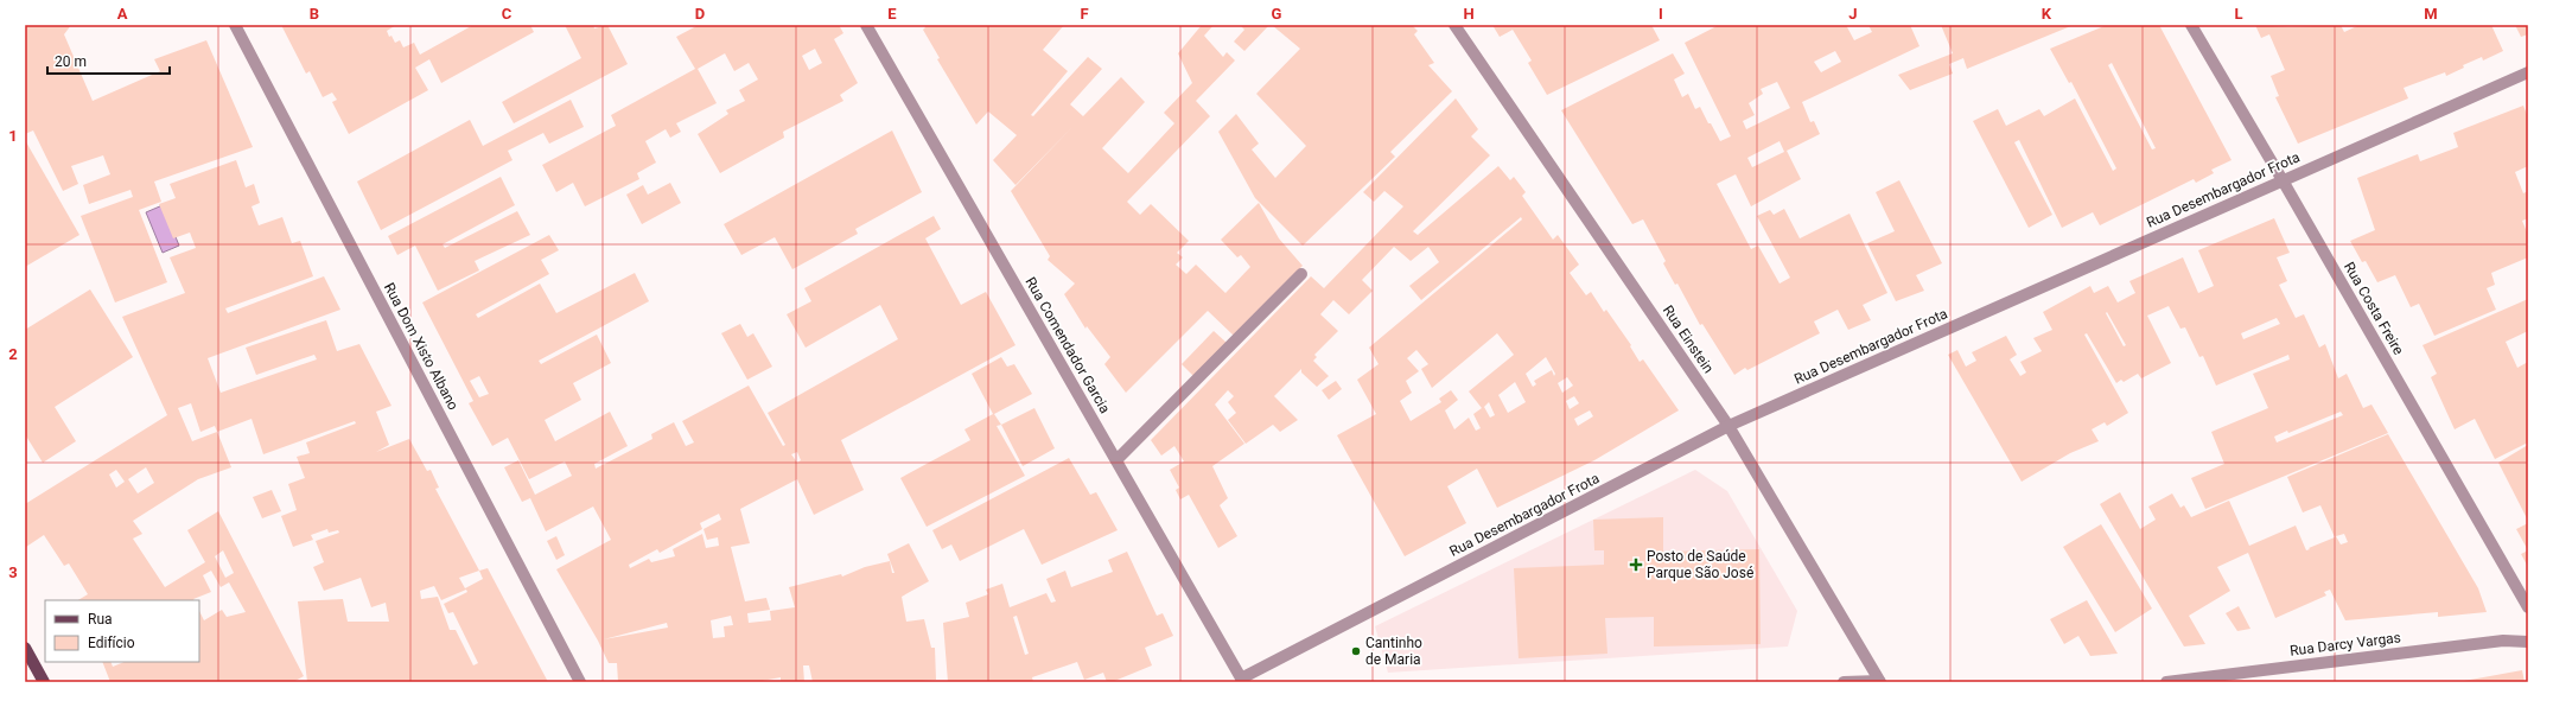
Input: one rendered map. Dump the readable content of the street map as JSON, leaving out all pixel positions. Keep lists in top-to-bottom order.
{
  "streets": {
    "street": [
      "Rua Desembargador Frota",
      "Rua Costa Freire",
      "Rua Einstein",
      "Rua Comendador Garcia",
      "Rua Dom Xisto Albano",
      "Rua Darcy Vargas"
    ]
  },
  "crossings": [
    ["Rua Desembargador Frota", "Rua Costa Freire"],
    ["Rua Desembargador Frota", "Rua Einstein"],
    ["Rua Desembargador Frota", "Rua Comendador Garcia"]
  ],
  "places": {
    "health": ["Posto de Saúde Parque São José"],
    "other": ["Cantinho de Maria"]
  },
  "legend": ["Rua", "Edifício"],
  "scale_bar": "20 m",
  "grid": {
    "columns": [
      "A",
      "B",
      "C",
      "D",
      "E",
      "F",
      "G",
      "H",
      "I",
      "J",
      "K",
      "L",
      "M"
    ],
    "rows": ["1", "2", "3"]
  }
}
